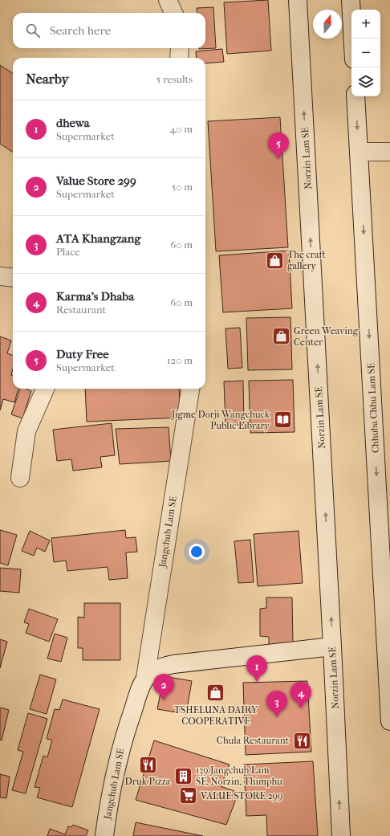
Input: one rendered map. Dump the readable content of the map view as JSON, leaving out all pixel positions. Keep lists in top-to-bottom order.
{
  "streets": {
    "main road": ["Norzin Lam SE", "Chhuba Chhu Lam SE", "Jangchub Lam SE"]
  },
  "one_way": ["Norzin Lam SE", "Chhuba Chhu Lam SE"],
  "places": {
    "shop": ["The craft gallery", "Green Weaving Center", "TSHELUNA DAIRY COOPERATIVE"],
    "library": ["Jigme Dorji Wangchuck Public Library"],
    "restaurant": ["Chula Restaurant", "Druk Pizza"],
    "building": ["139 Jangchub Lam SE, Norzin, Thimphu"],
    "supermarket": ["VALUE STORE 299"]
  },
  "north": "top",
  "page": {
    "map_buttons": ["+", "−"],
    "search": "Search here",
    "heading": ["Nearby", "5 results"],
    "list": [
      {
        "mark": "1",
        "name": "dhewa",
        "note": "Supermarket",
        "value": "40 m"
      },
      {
        "mark": "2",
        "name": "Value Store 299",
        "note": "Supermarket",
        "value": "50 m"
      },
      {
        "mark": "3",
        "name": "ATA Khangzang",
        "note": "Place",
        "value": "60 m"
      },
      {
        "mark": "4",
        "name": "Karma’s Dhaba",
        "note": "Restaurant",
        "value": "60 m"
      },
      {
        "mark": "5",
        "name": "Duty Free",
        "note": "Supermarket",
        "value": "120 m"
      }
    ],
    "pins": [
      "5",
      "1",
      "2",
      "4",
      "3"
    ]
  }
}
